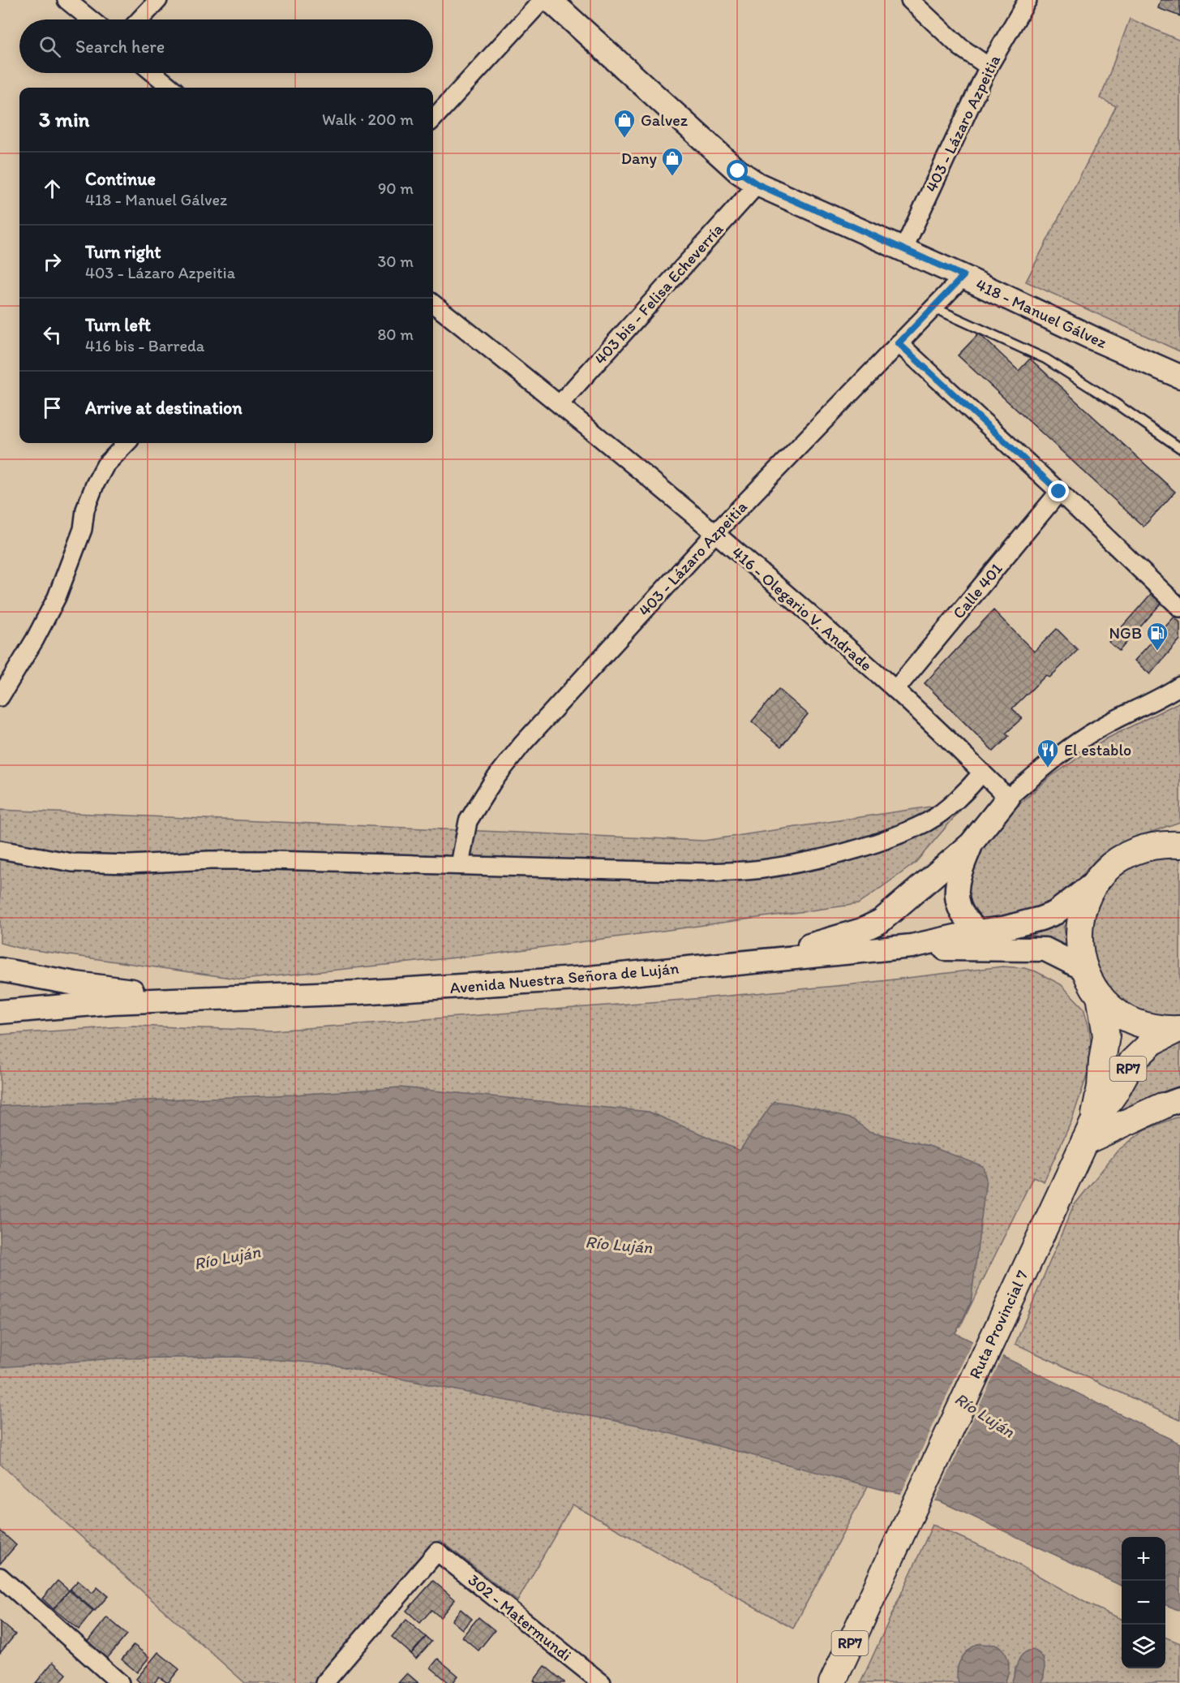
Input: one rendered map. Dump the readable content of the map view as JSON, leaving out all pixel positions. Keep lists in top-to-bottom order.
{
  "streets": {
    "main road": [
      "418 - Manuel Gálvez",
      "Avenida Nuestra Señora de Luján",
      "RP7",
      "Ruta Provincial 7"
    ],
    "street": [
      "403 - Lázaro Azpeitia",
      "403 bis - Felisa Echeverría",
      "Calle 401",
      "416 - Olegario V. Andrade",
      "302 - Matermundi"
    ]
  },
  "crossings": [
    ["403 - Lázaro Azpeitia", "418 - Manuel Gálvez"],
    ["403 - Lázaro Azpeitia", "416 - Olegario V. Andrade"],
    ["403 bis - Felisa Echeverría", "418 - Manuel Gálvez"],
    ["403 bis - Felisa Echeverría", "416 - Olegario V. Andrade"],
    ["Calle 401", "416 - Olegario V. Andrade"],
    ["Avenida Nuestra Señora de Luján", "RP7"],
    ["RP7", "Ruta Provincial 7"]
  ],
  "water": ["Río Luján"],
  "places": {
    "shop": ["Galvez", "Dany"],
    "fuel station": ["NGB"],
    "restaurant": ["El establo"]
  },
  "page": {
    "search": "Search here",
    "heading": ["3 min", "Walk · 200 m"],
    "list": [
      ["Continue", "418 - Manuel Gálvez", "90 m"],
      ["Turn right", "403 - Lázaro Azpeitia", "30 m"],
      ["Turn left", "416 bis - Barreda", "80 m"],
      "Arrive at destination"
    ],
    "map_buttons": ["+", "−"]
  }
}
